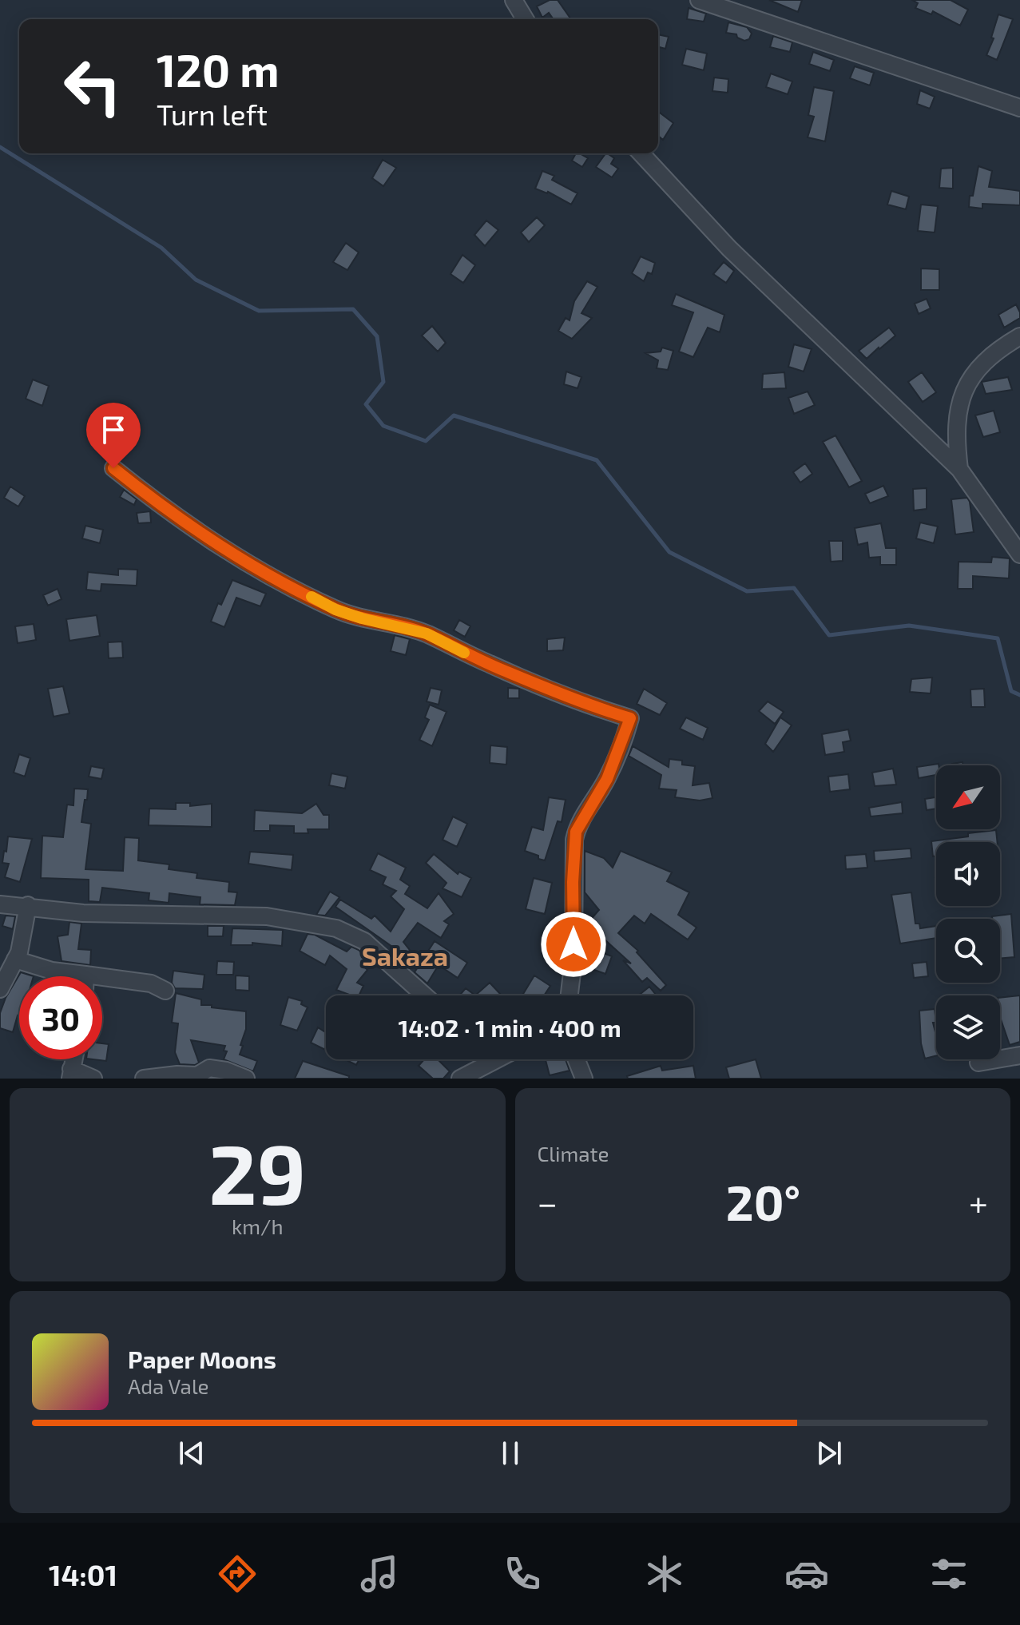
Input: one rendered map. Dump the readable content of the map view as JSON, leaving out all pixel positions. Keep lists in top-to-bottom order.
{
  "districts": ["Sakaza"],
  "north": "bottom left",
  "page": {
    "turn": ["120 m", "Turn left"],
    "limit": "30",
    "trip": "14:02 · 1 min · 400 m",
    "tile": [
      ["29", "km/h"],
      "Climate"
    ],
    "heat": ["−", "20°", "+"],
    "song": ["Paper Moons", "Ada Vale"],
    "tabs": "14:01"
  }
}
